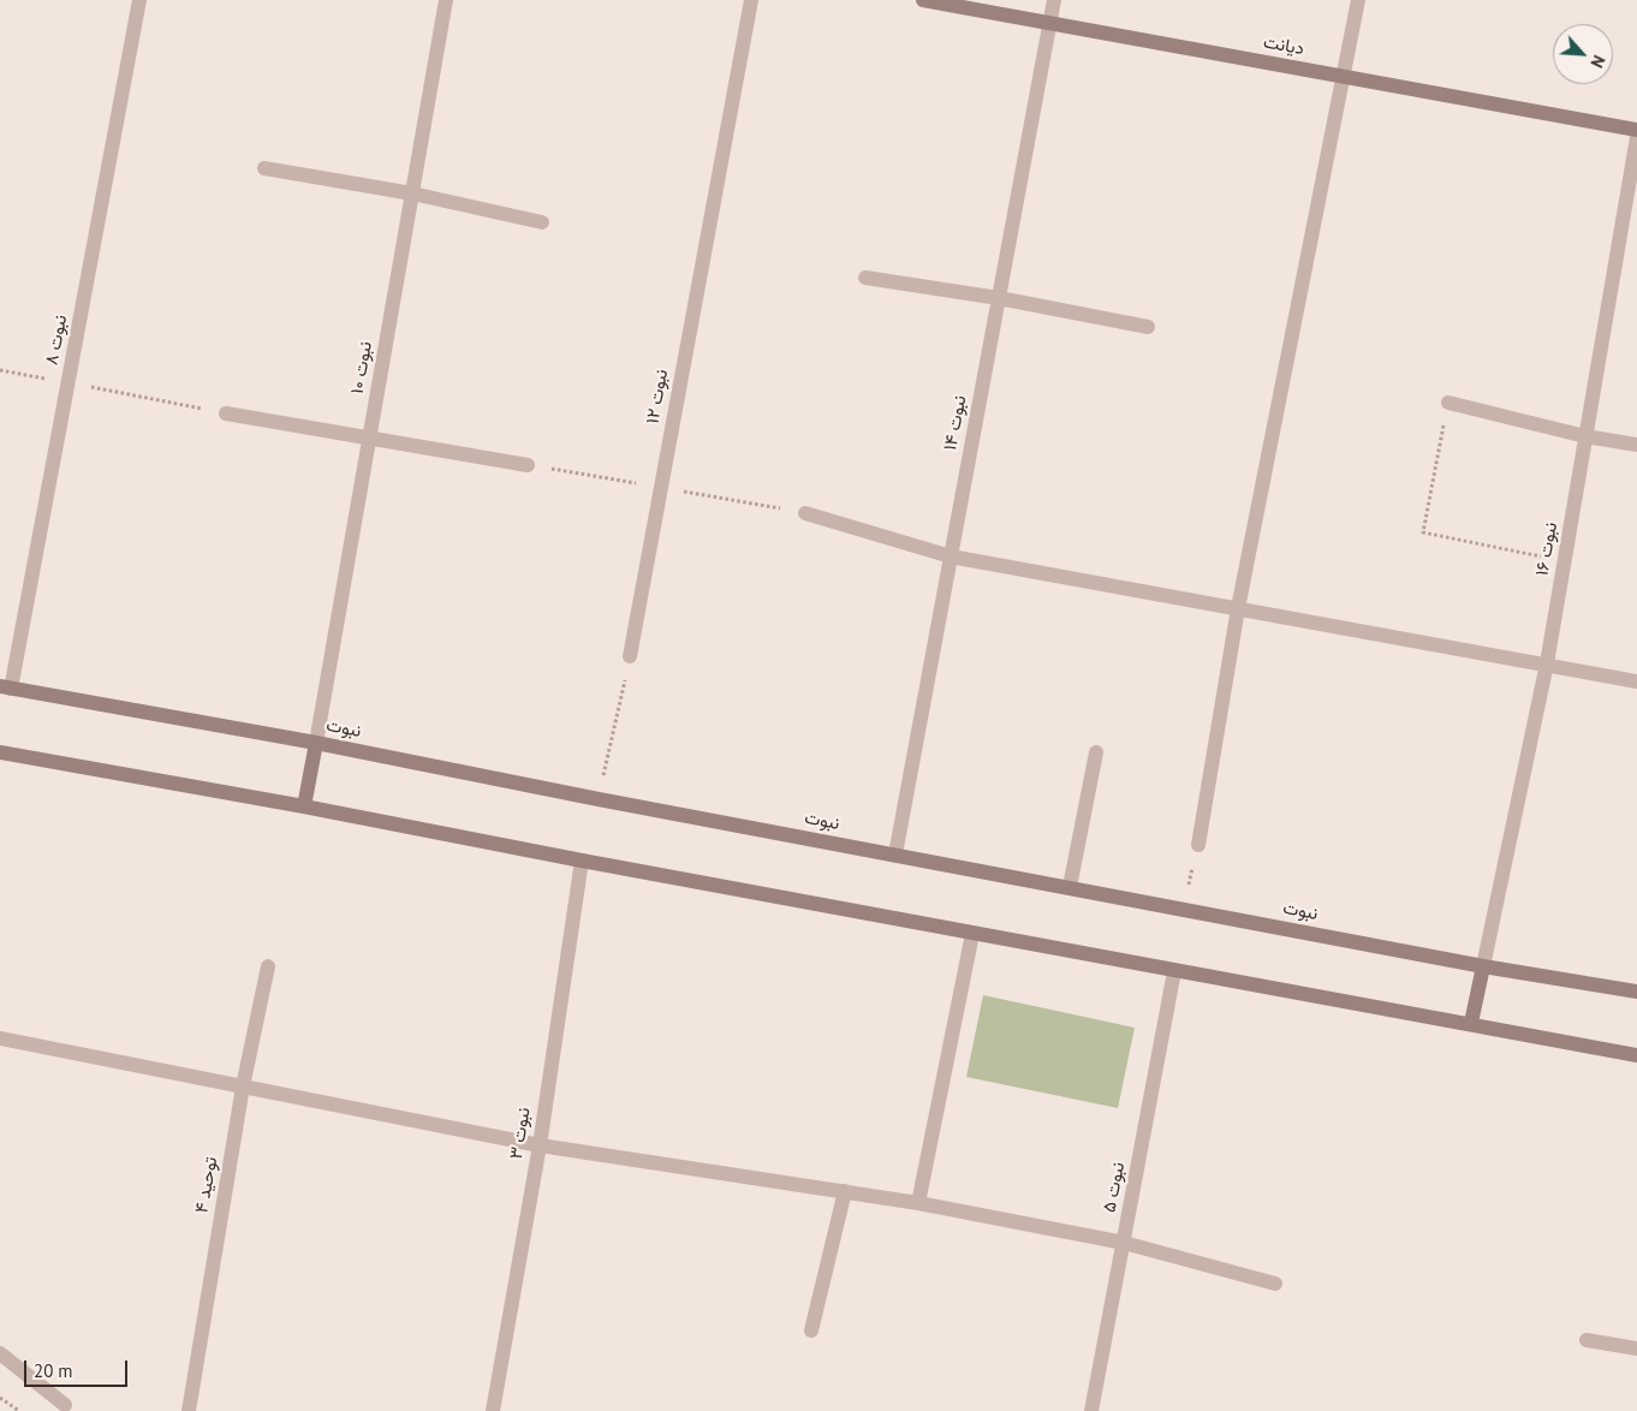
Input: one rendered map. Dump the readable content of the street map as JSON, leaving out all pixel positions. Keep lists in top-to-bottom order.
{
  "streets": {
    "main road": ["دیانت", "نبوت"],
    "street": [
      "نبوت ۸",
      "نبوت ۱۰",
      "نبوت ۱۲",
      "نبوت ۱۴",
      "نبوت ۱۶",
      "نبوت ۳",
      "توحید ۴",
      "نبوت ۵"
    ]
  },
  "crossings": [
    ["دیانت", "نبوت ۱۴"],
    ["نبوت ۸", "نبوت"],
    ["نبوت ۱۰", "نبوت"],
    ["نبوت ۱۴", "نبوت"],
    ["نبوت ۱۶", "نبوت"]
  ],
  "scale_bar": "20 m",
  "north": "bottom right"
}
